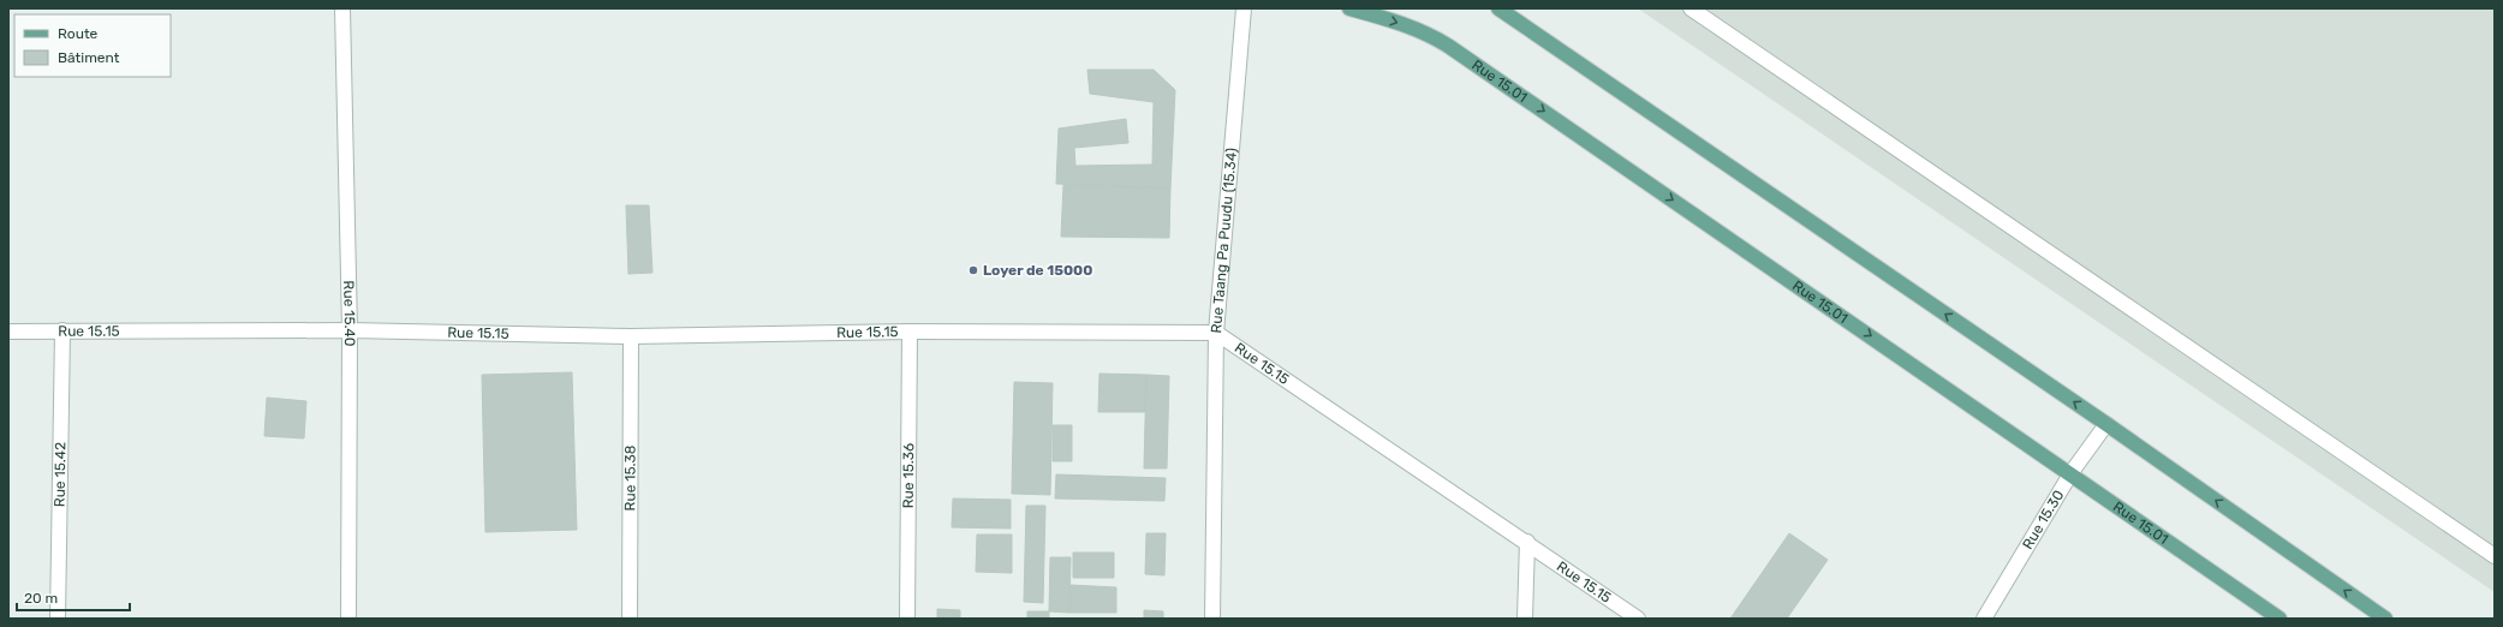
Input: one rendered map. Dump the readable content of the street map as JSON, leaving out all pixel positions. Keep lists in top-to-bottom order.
{
  "streets": {
    "main road": ["Rue 15.01"],
    "street": [
      "Rue Taang Pa Puudu (15.34)",
      "Rue 15.40",
      "Rue 15.15",
      "Rue 15.42",
      "Rue 15.36",
      "Rue 15.38",
      "Rue 15.30"
    ]
  },
  "crossings": [
    ["Rue 15.01", "Rue 15.30"],
    ["Rue Taang Pa Puudu (15.34)", "Rue 15.15"],
    ["Rue 15.40", "Rue 15.15"],
    ["Rue 15.15", "Rue 15.42"],
    ["Rue 15.15", "Rue 15.36"],
    ["Rue 15.15", "Rue 15.38"]
  ],
  "places": ["Loyer de 15000"],
  "legend": ["Route", "Bâtiment"],
  "scale_bar": "20 m"
}
